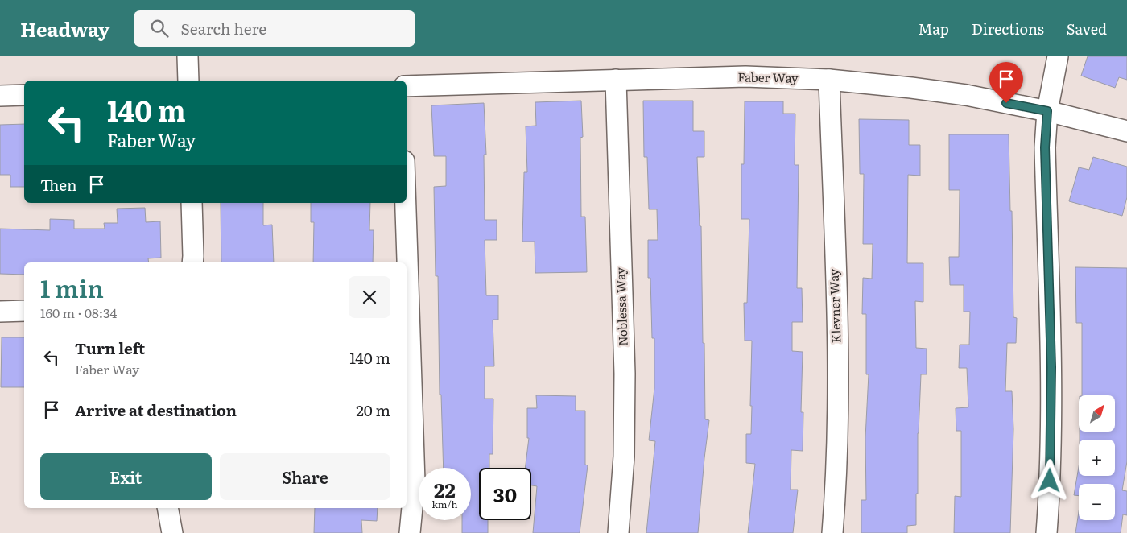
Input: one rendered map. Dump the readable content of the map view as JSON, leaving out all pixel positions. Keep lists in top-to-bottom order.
{
  "streets": {
    "street": ["Faber Way", "Klevner Way", "Noblessa Way"]
  },
  "crossings": [
    ["Faber Way", "Klevner Way"],
    ["Faber Way", "Noblessa Way"]
  ],
  "north": "top right",
  "page": {
    "header": "Headway",
    "search": "Search here",
    "nav": ["Map", "Directions", "Saved"],
    "turn": ["140 m", "Faber Way"],
    "then": "Then",
    "heading": ["1 min", "160 m · 08:34"],
    "list": [
      {
        "name": "Turn left",
        "note": "Faber Way",
        "value": "140 m"
      },
      {
        "name": "Arrive at destination",
        "value": "20 m"
      }
    ],
    "map_buttons": ["+", "−"],
    "buttons": ["Exit", "Share"],
    "speed": "22 km/h",
    "limit": "30"
  }
}
